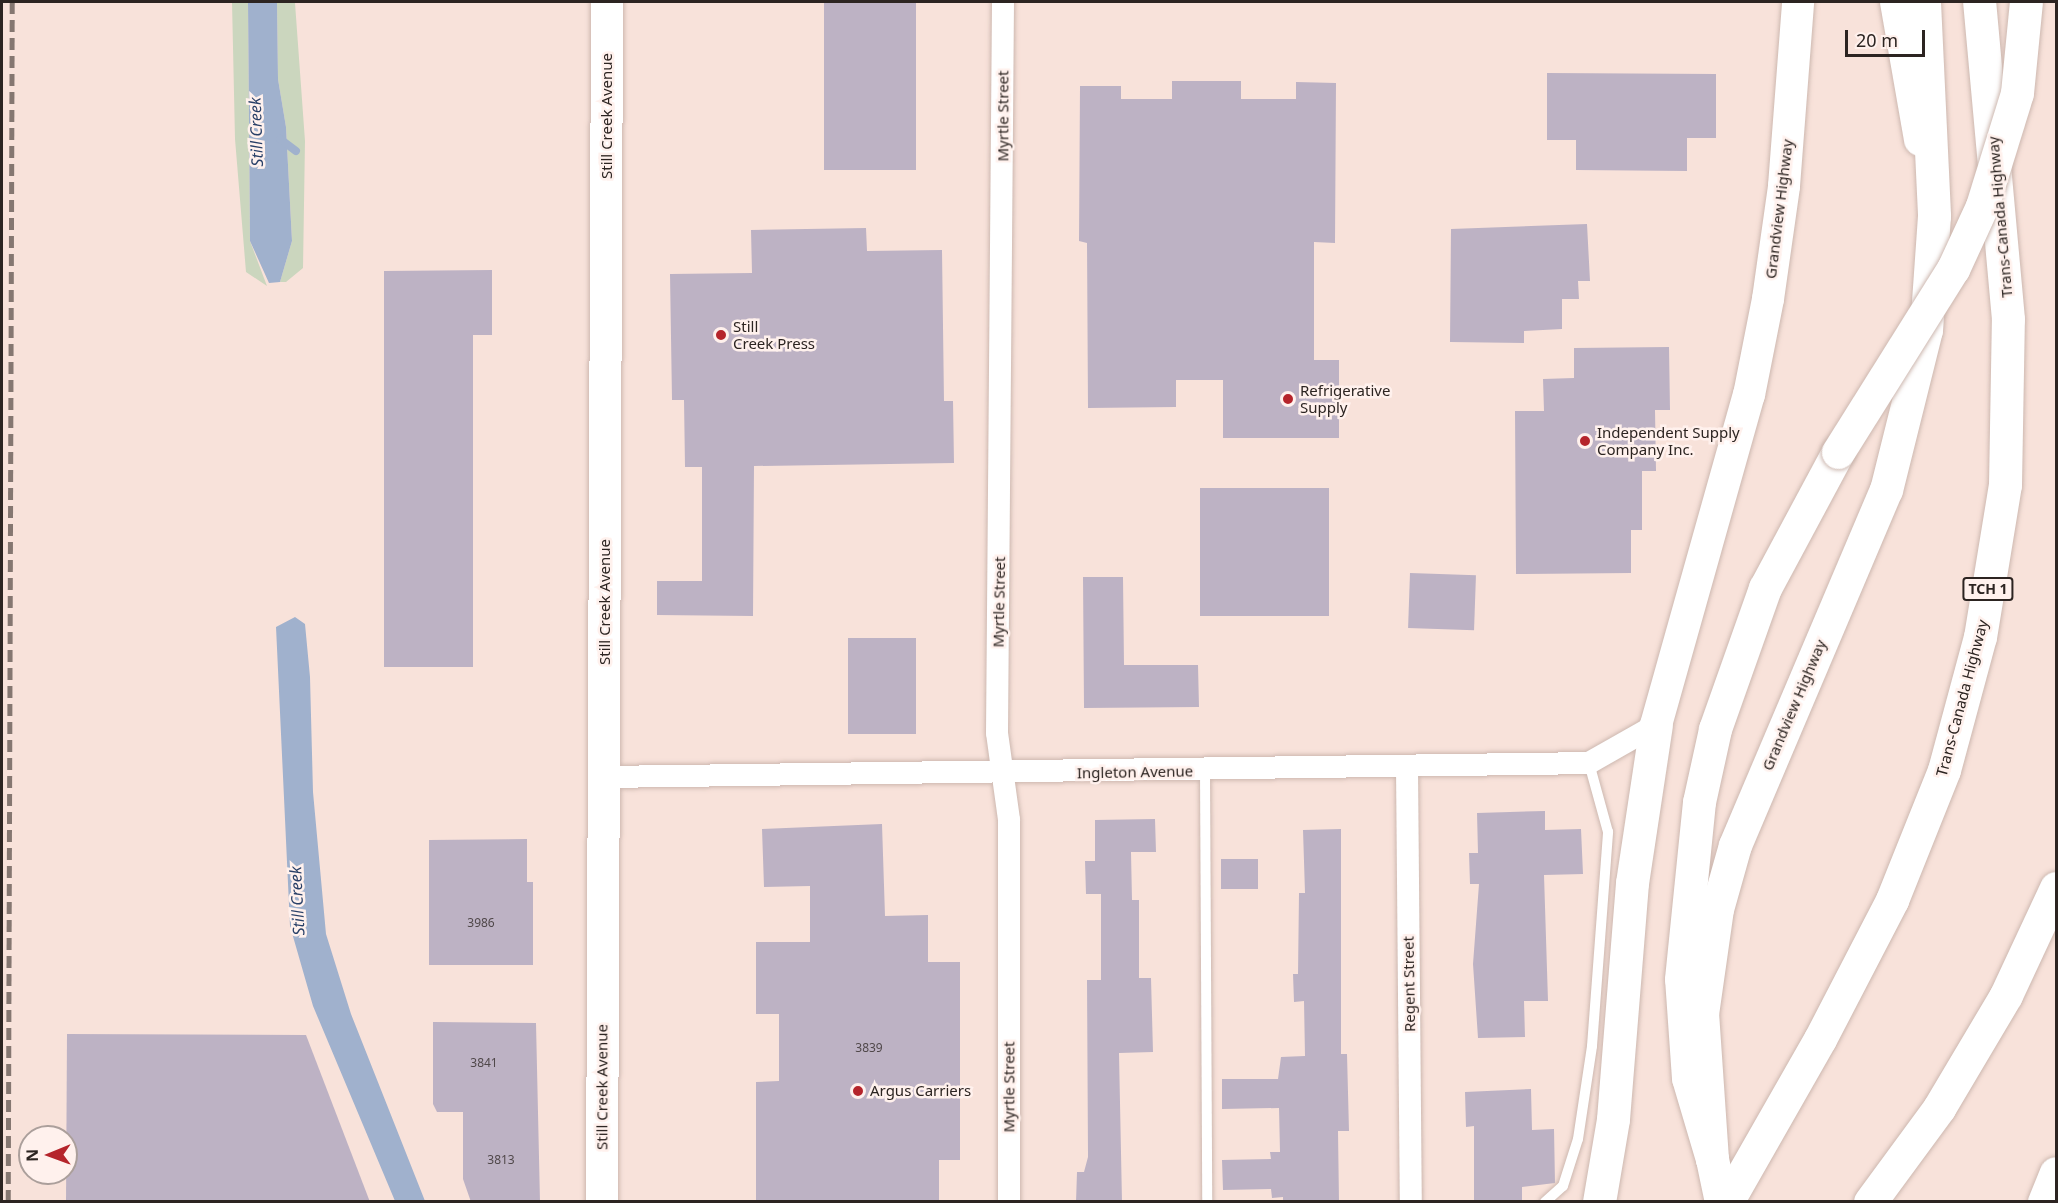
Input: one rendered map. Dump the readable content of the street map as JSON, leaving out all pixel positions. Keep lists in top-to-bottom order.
{
  "streets": {
    "main road": ["Grandview Highway", "Trans-Canada Highway", "TCH 1"],
    "street": [
      "Still Creek Avenue",
      "Myrtle Street",
      "Ingleton Avenue",
      "Regent Street"
    ]
  },
  "crossings": [
    ["Still Creek Avenue", "Ingleton Avenue"],
    ["Myrtle Street", "Ingleton Avenue"],
    ["Grandview Highway", "Ingleton Avenue"],
    ["Ingleton Avenue", "Regent Street"]
  ],
  "water": ["Still Creek"],
  "places": [
    "Still Creek Press",
    "Refrigerative Supply",
    "Independent Supply Company Inc.",
    "Argus Carriers"
  ],
  "house_numbers": [
    "3986",
    "3839",
    "3841",
    "3813"
  ],
  "scale_bar": "20 m",
  "north": "left"
}
